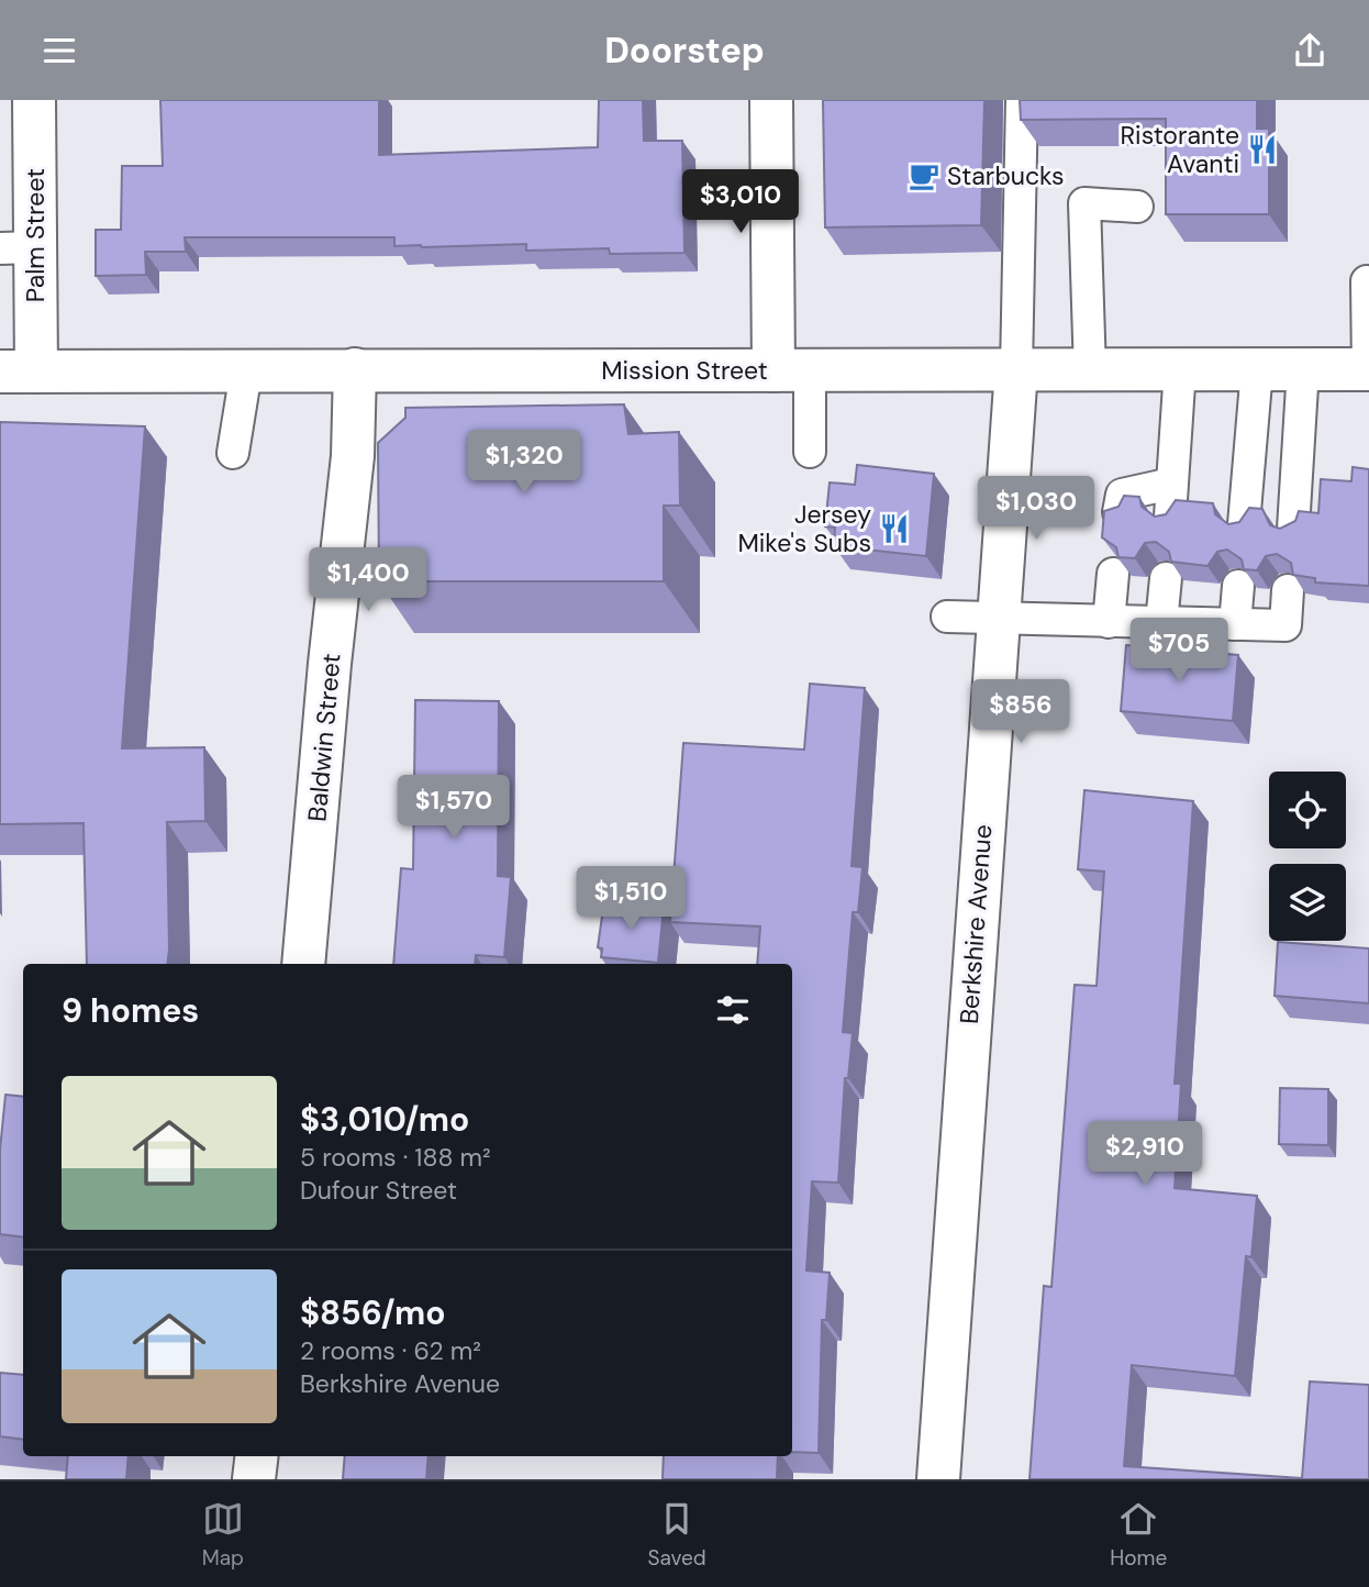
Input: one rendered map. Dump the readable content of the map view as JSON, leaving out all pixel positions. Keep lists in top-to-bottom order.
{
  "streets": {
    "main road": [
      "Palm Street",
      "Mission Street",
      "Baldwin Street",
      "Berkshire Avenue"
    ]
  },
  "crossings": [
    ["Palm Street", "Mission Street"],
    ["Mission Street", "Baldwin Street"],
    ["Mission Street", "Berkshire Avenue"]
  ],
  "places": {
    "restaurant": ["Ristorante Avanti", "Jersey Mike's Subs"],
    "cafe": ["Starbucks"]
  },
  "page": {
    "header": "Doorstep",
    "price": [
      "$3,010",
      "$1,320",
      "$1,030",
      "$1,400",
      "$705",
      "$856",
      "$1,570",
      "$1,510",
      "$2,910"
    ],
    "heading": "9 homes",
    "list": [
      {
        "name": "$3,010/mo",
        "note": "5 rooms · 188 m² · Dufour Street"
      },
      {
        "name": "$856/mo",
        "note": "2 rooms · 62 m² · Berkshire Avenue"
      }
    ],
    "tabs": ["Map", "Saved", "Home"]
  }
}
